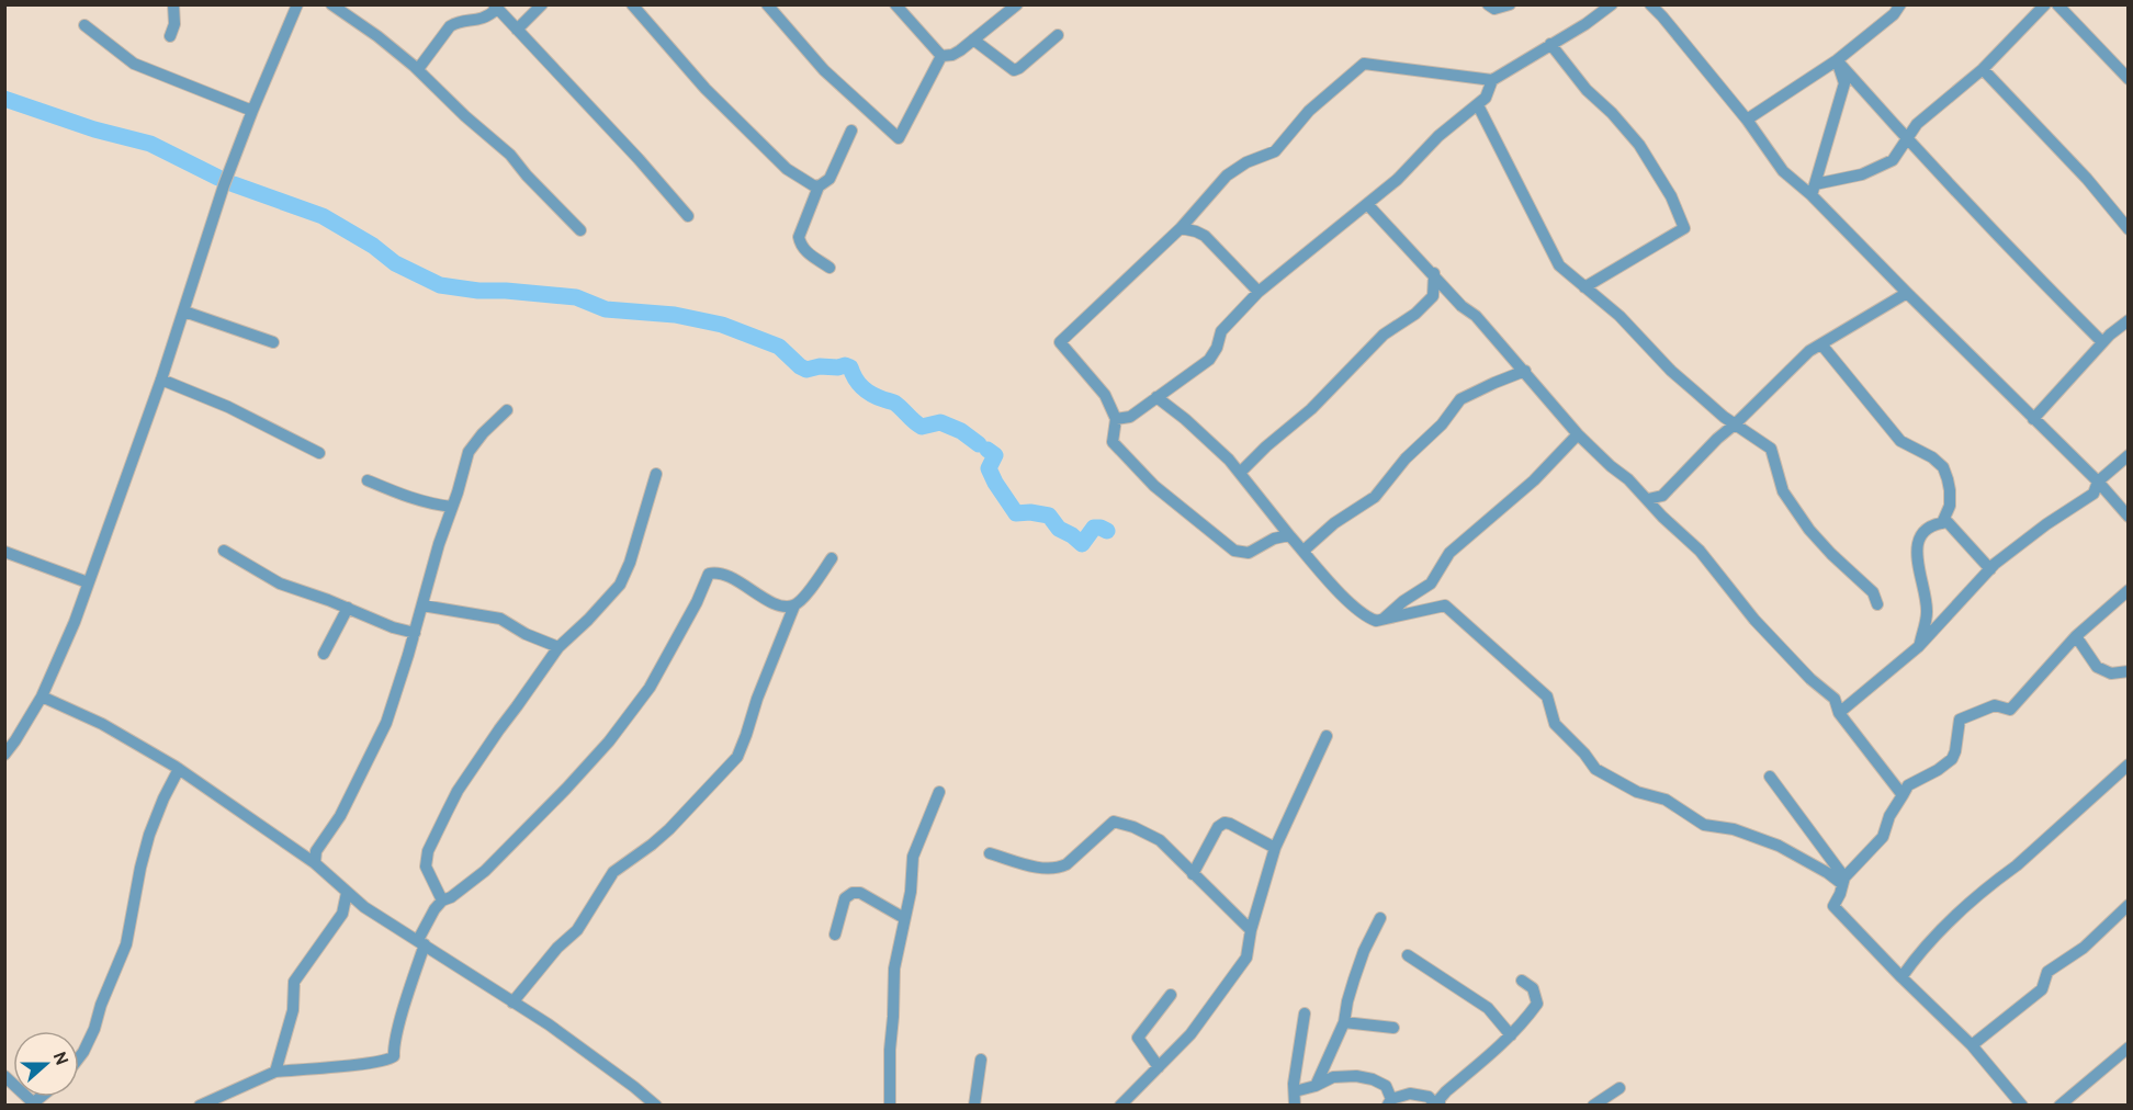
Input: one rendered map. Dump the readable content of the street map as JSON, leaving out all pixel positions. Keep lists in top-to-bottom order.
{
  "north": "right"
}
